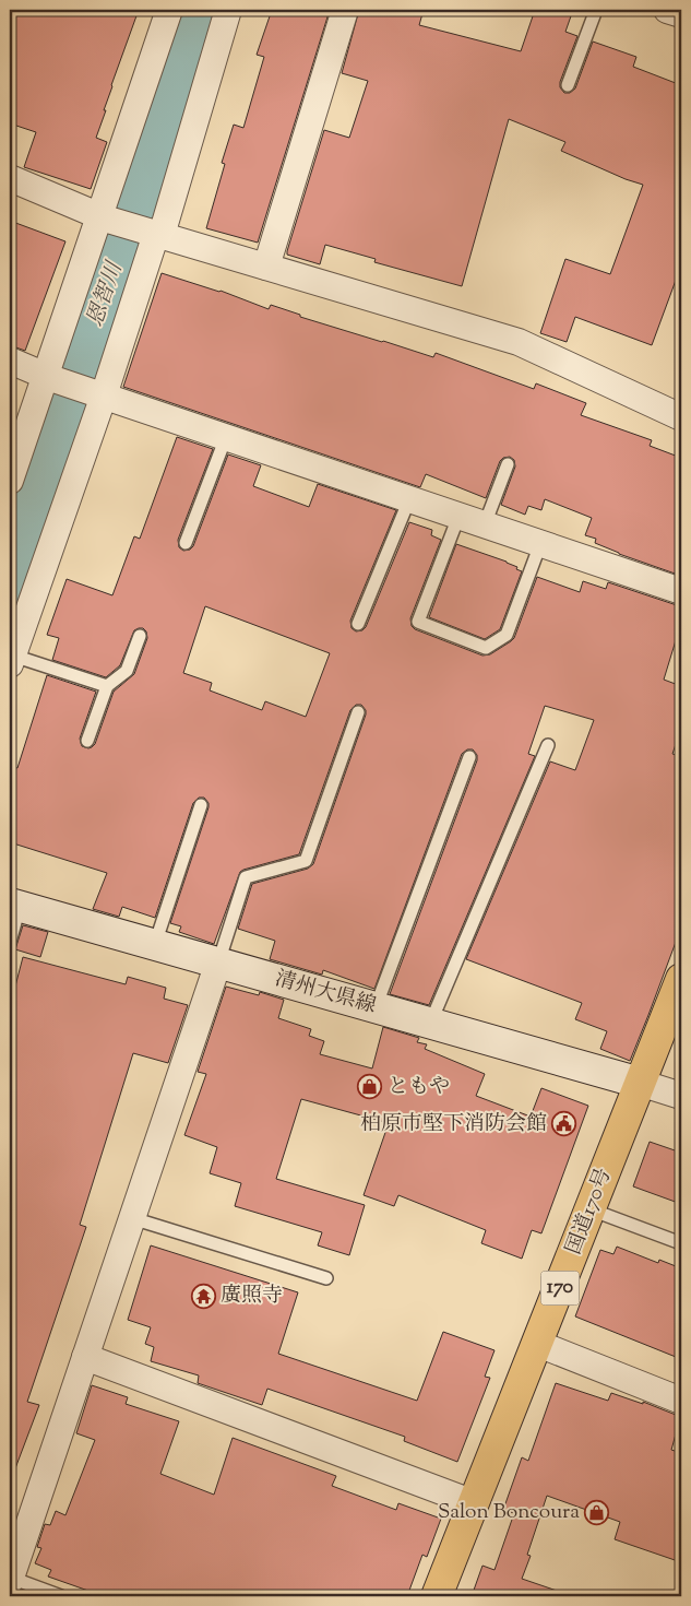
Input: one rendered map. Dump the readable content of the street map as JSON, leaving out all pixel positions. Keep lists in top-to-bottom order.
{
  "streets": {
    "highway": ["国道170号", "170"],
    "main road": ["清州大県線"]
  },
  "crossings": [
    ["清州大県線", "国道170号"]
  ],
  "water": ["恩智川"],
  "places": {
    "shop": ["ともや", "Salon Boncoura"],
    "public building": ["柏原市堅下消防会館"],
    "temple": ["廣照寺"]
  }
}
